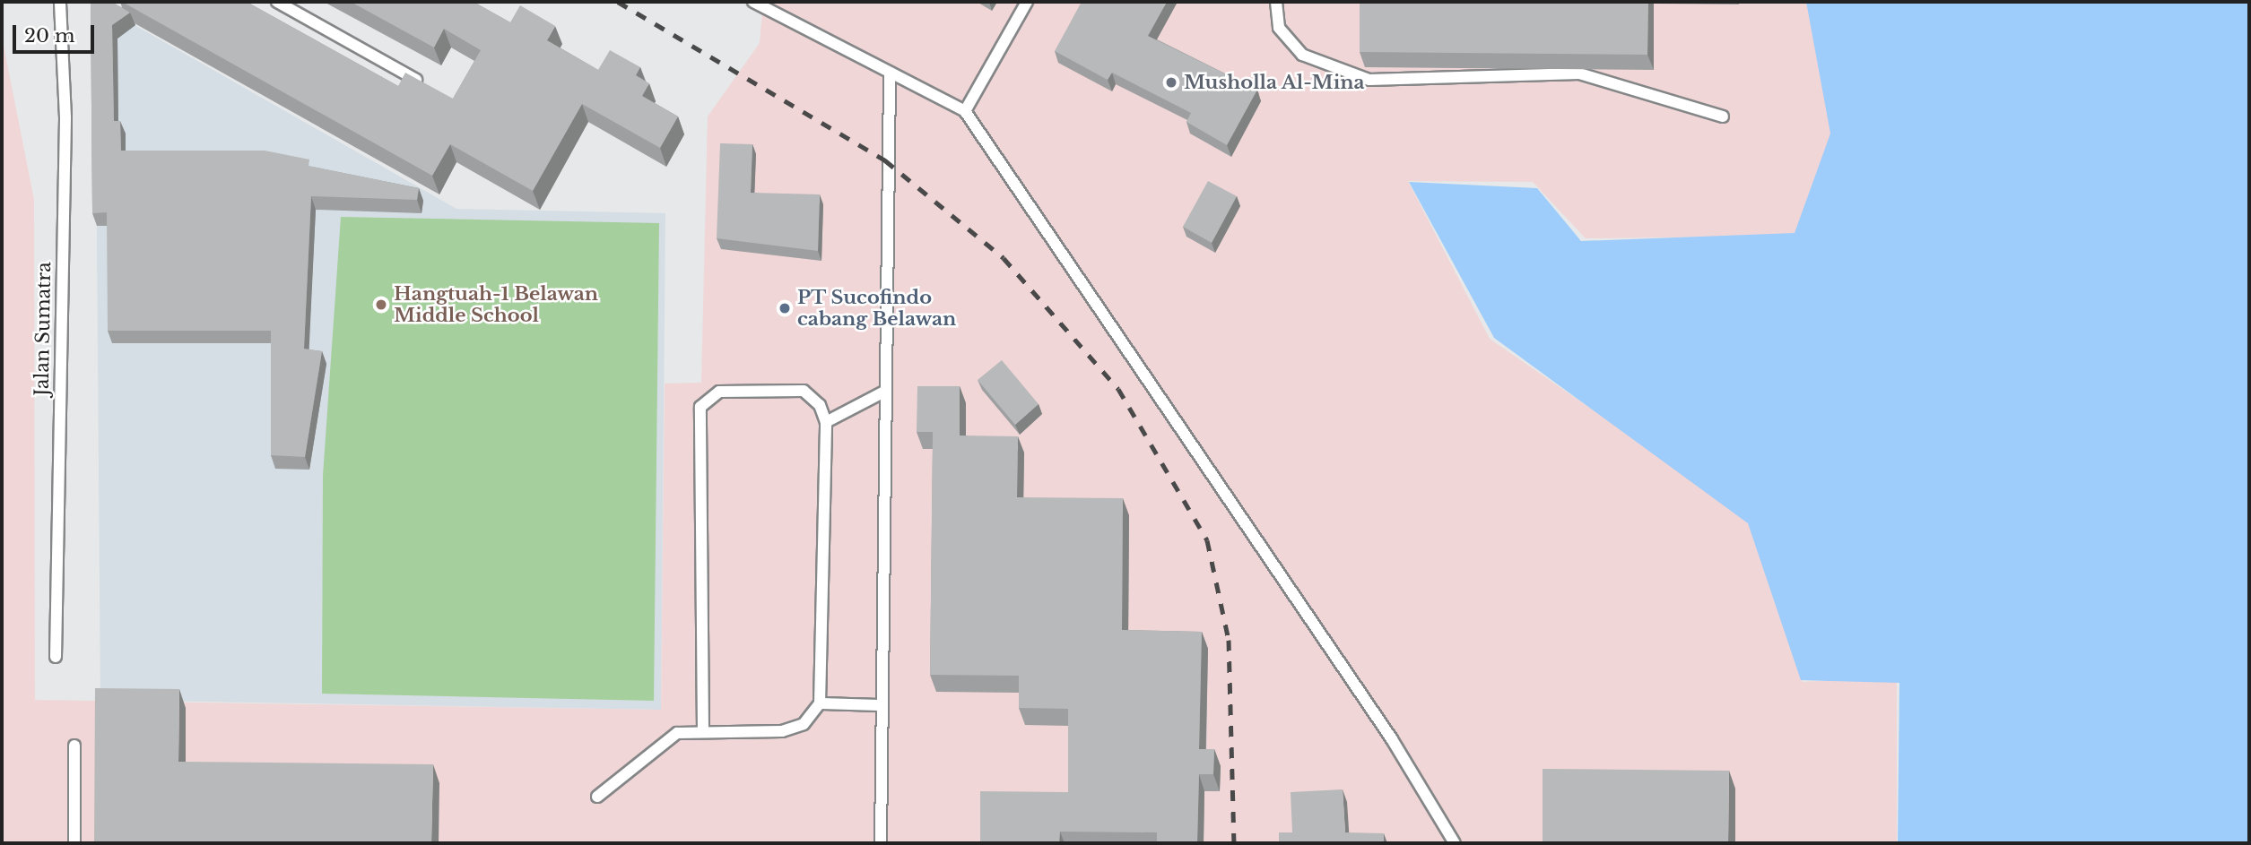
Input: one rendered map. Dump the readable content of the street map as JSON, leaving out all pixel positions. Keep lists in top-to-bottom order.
{
  "streets": {
    "lane": ["Jalan Sumatra"]
  },
  "places": ["Musholla Al-Mina", "Hangtuah-1 Belawan Middle School", "PT Sucofindo cabang Belawan"],
  "scale_bar": "20 m"
}
